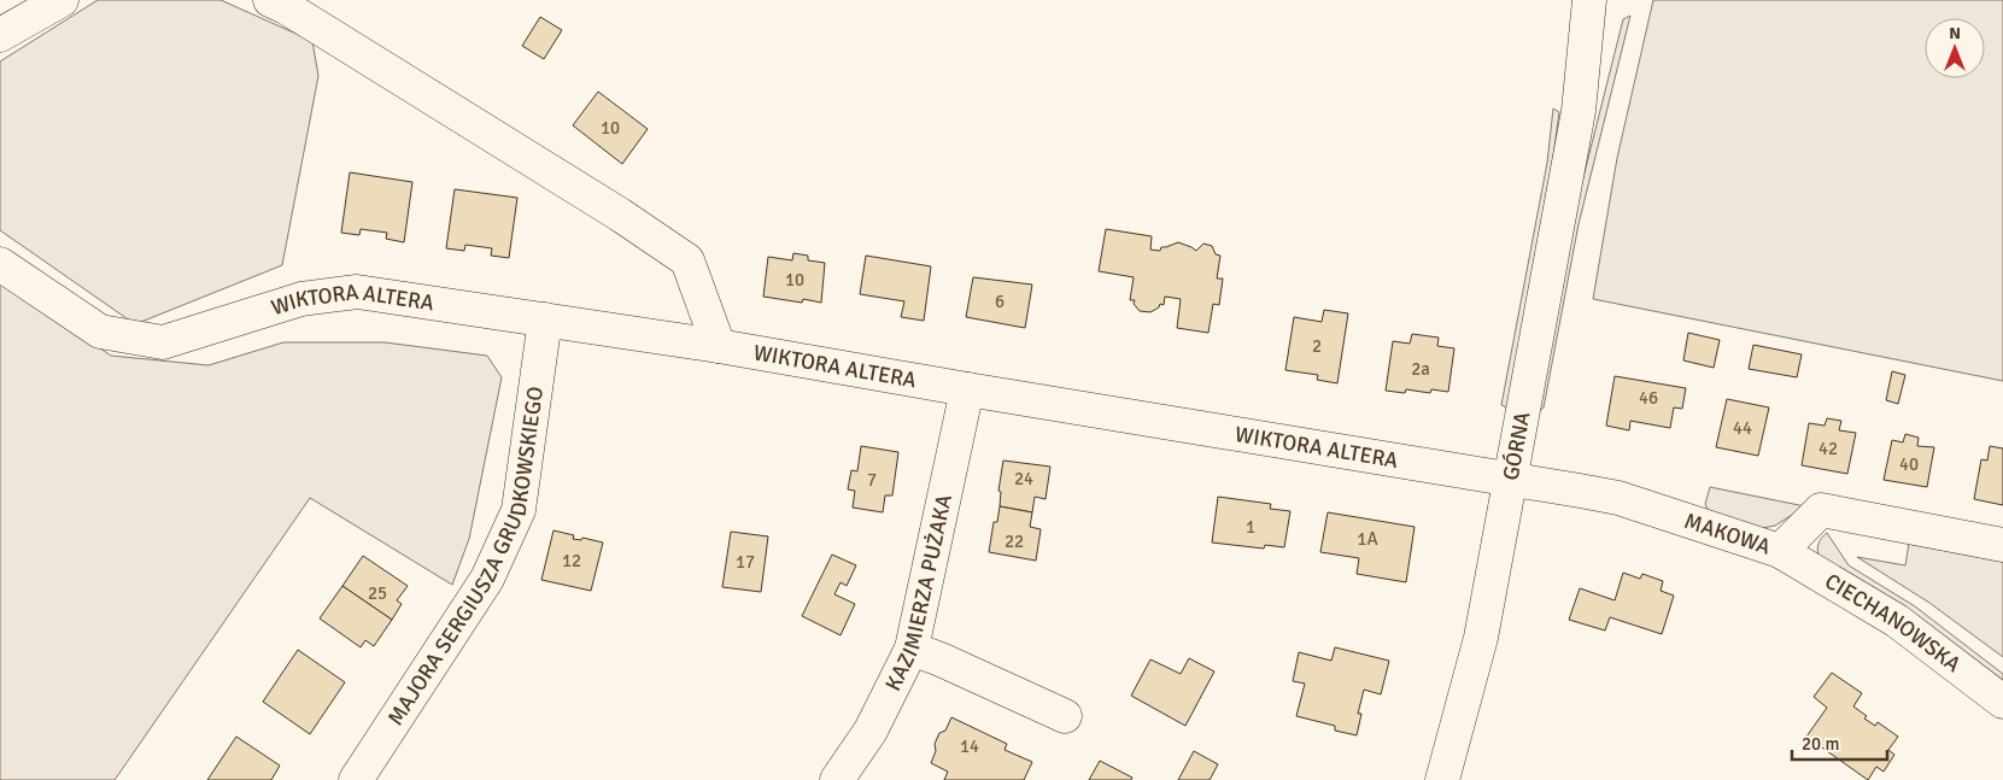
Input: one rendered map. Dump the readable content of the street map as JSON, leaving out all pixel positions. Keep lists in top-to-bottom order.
{
  "streets": {
    "street": [
      "WIKTORA ALTERA",
      "GÓRNA",
      "MAKOWA",
      "MAJORA SERGIUSZA GRUDKOWSKIEGO",
      "KAZIMIERZA PUŻAKA",
      "CIECHANOWSKA"
    ]
  },
  "crossings": [
    ["WIKTORA ALTERA", "GÓRNA"],
    ["WIKTORA ALTERA", "MAKOWA"],
    ["WIKTORA ALTERA", "MAJORA SERGIUSZA GRUDKOWSKIEGO"],
    ["WIKTORA ALTERA", "KAZIMIERZA PUŻAKA"],
    ["GÓRNA", "MAKOWA"],
    ["MAKOWA", "CIECHANOWSKA"]
  ],
  "house_numbers": [
    "10",
    "10",
    "6",
    "2",
    "2a",
    "46",
    "44",
    "42",
    "40",
    "24",
    "7",
    "1",
    "1A",
    "22",
    "12",
    "17",
    "25",
    "14"
  ],
  "scale_bar": "20 m",
  "north": "top"
}
